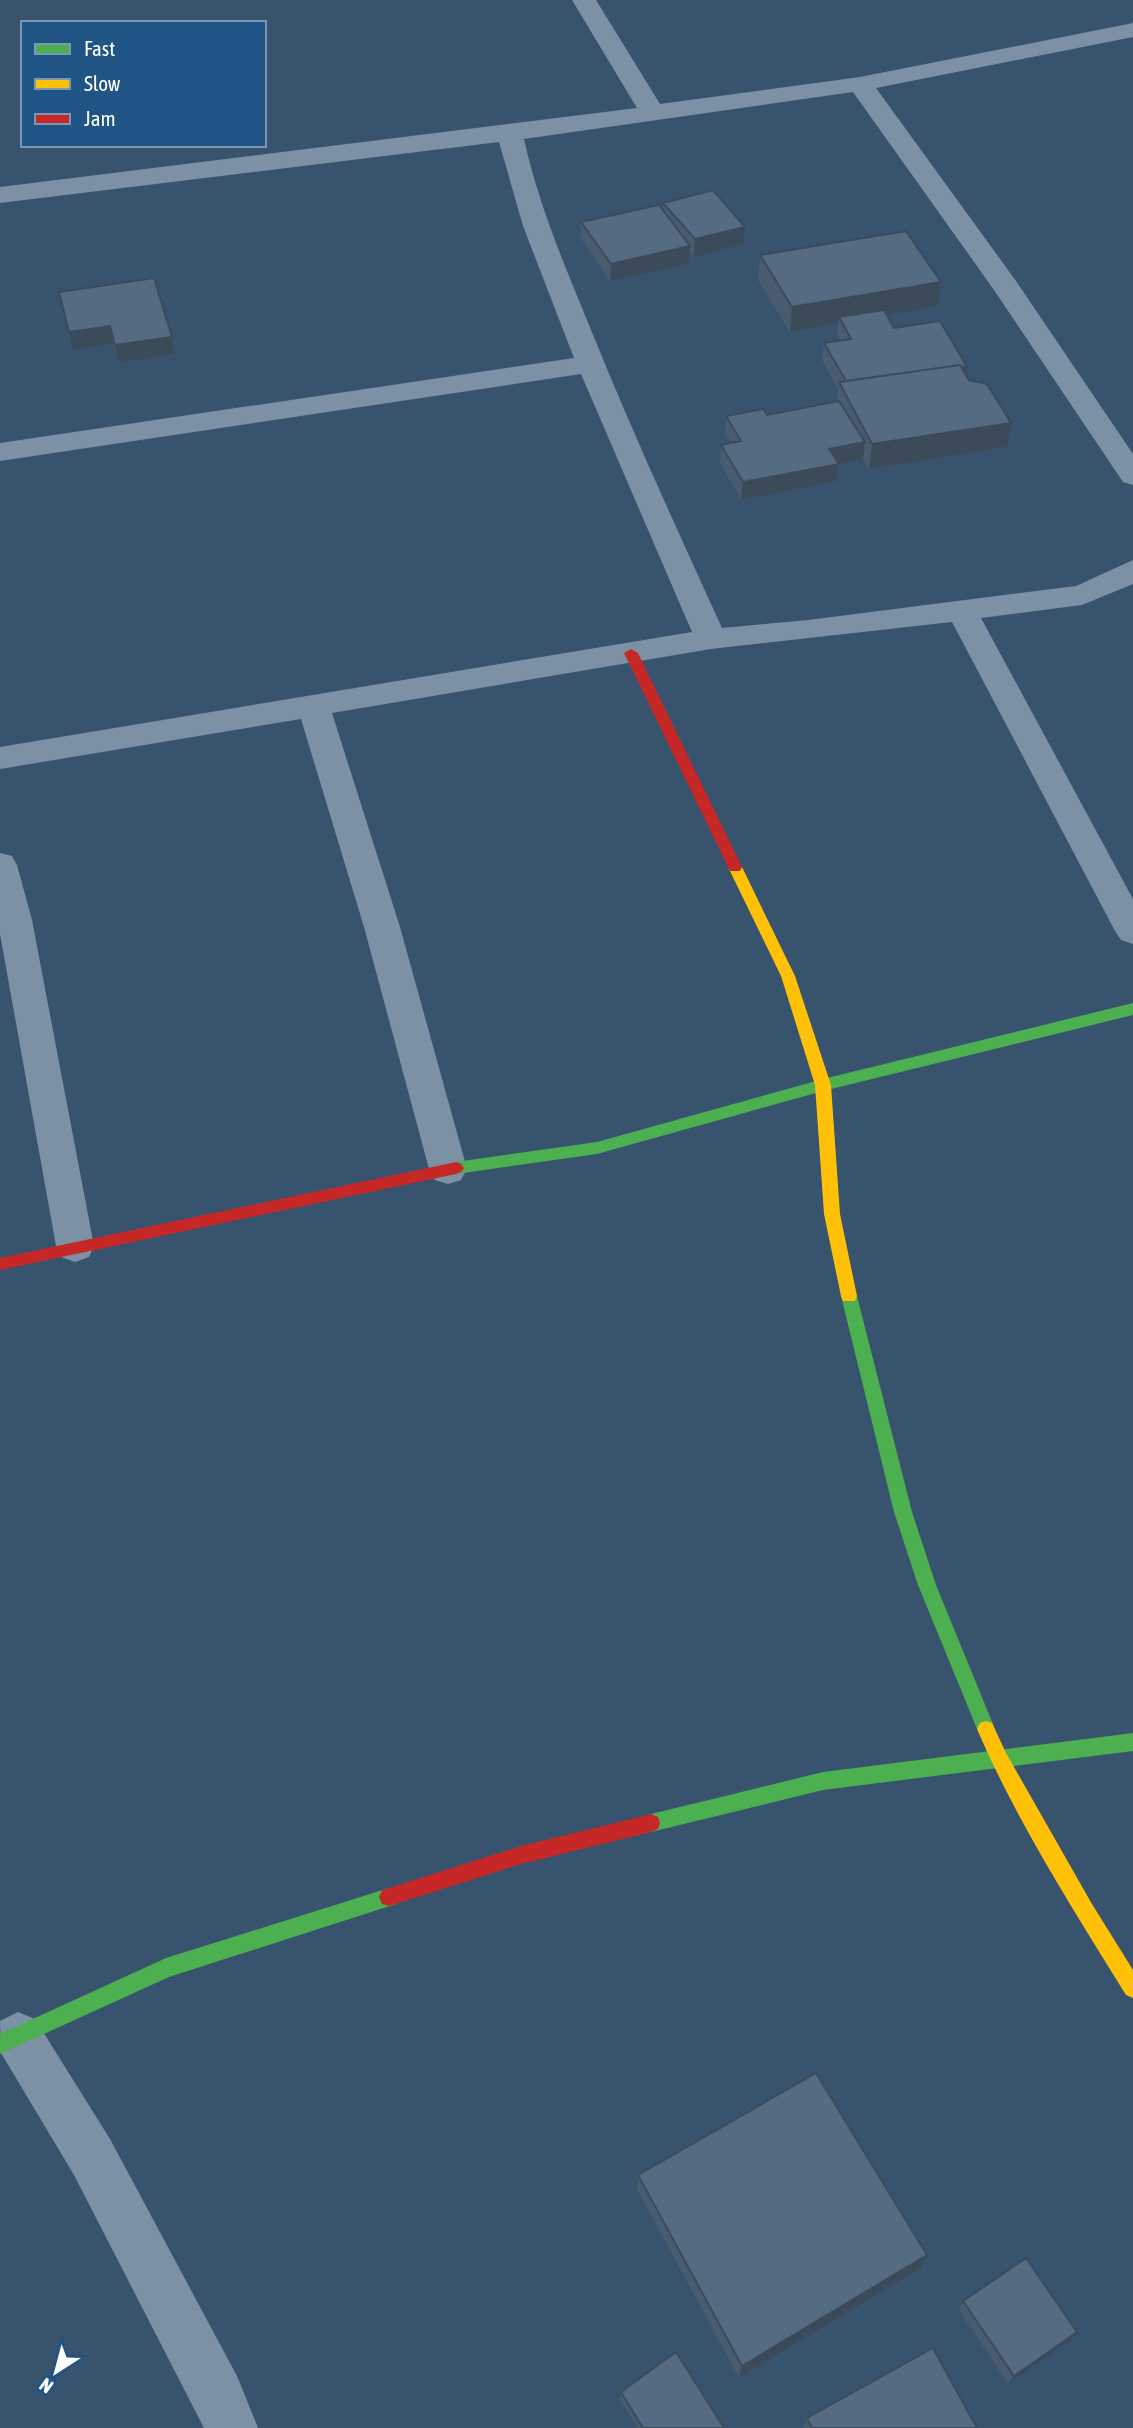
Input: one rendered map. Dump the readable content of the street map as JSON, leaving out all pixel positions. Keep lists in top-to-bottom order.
{
  "legend": ["Fast", "Slow", "Jam"],
  "north": "bottom left"
}
